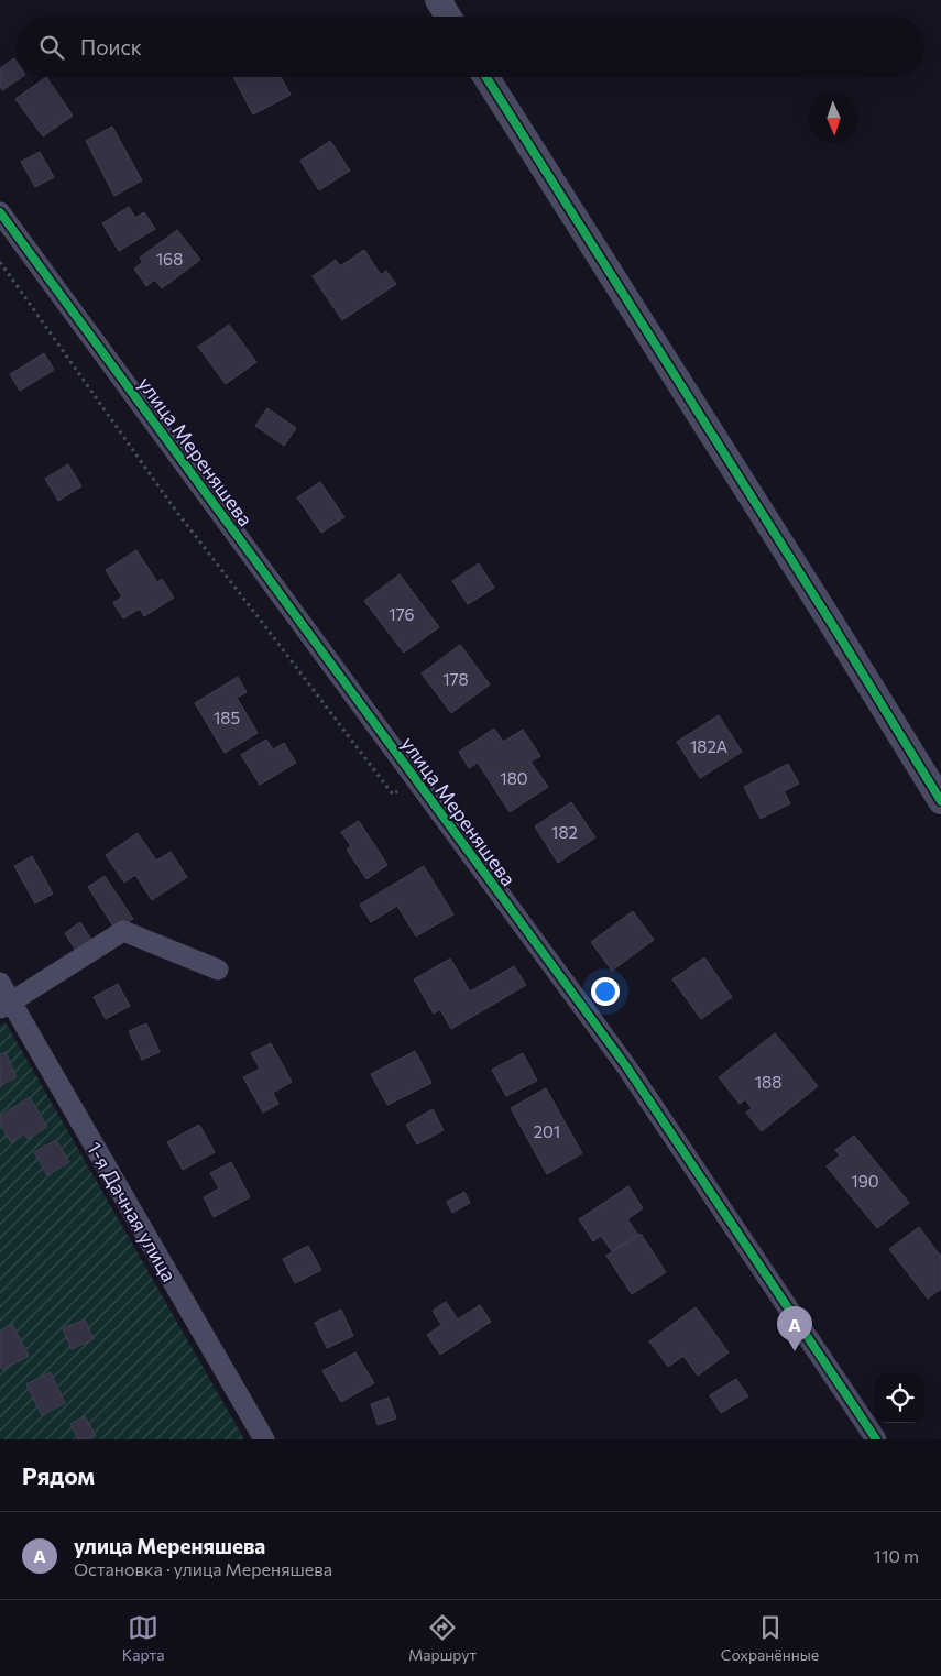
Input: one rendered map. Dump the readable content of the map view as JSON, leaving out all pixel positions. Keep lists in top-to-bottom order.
{
  "streets": {
    "street": ["улица Мереняшева", "1-я Дачная улица"]
  },
  "house_numbers": [
    "168",
    "176",
    "178",
    "185",
    "182А",
    "180",
    "182",
    "188",
    "201",
    "190"
  ],
  "north": "bottom",
  "page": {
    "search": "Поиск",
    "pins": "A",
    "heading": "Рядом",
    "list": [
      {
        "mark": "A",
        "name": "улица Мереняшева",
        "note": "Остановка · улица Мереняшева",
        "value": "110 m"
      }
    ],
    "nav": ["Карта", "Маршрут", "Сохранённые"]
  }
}
